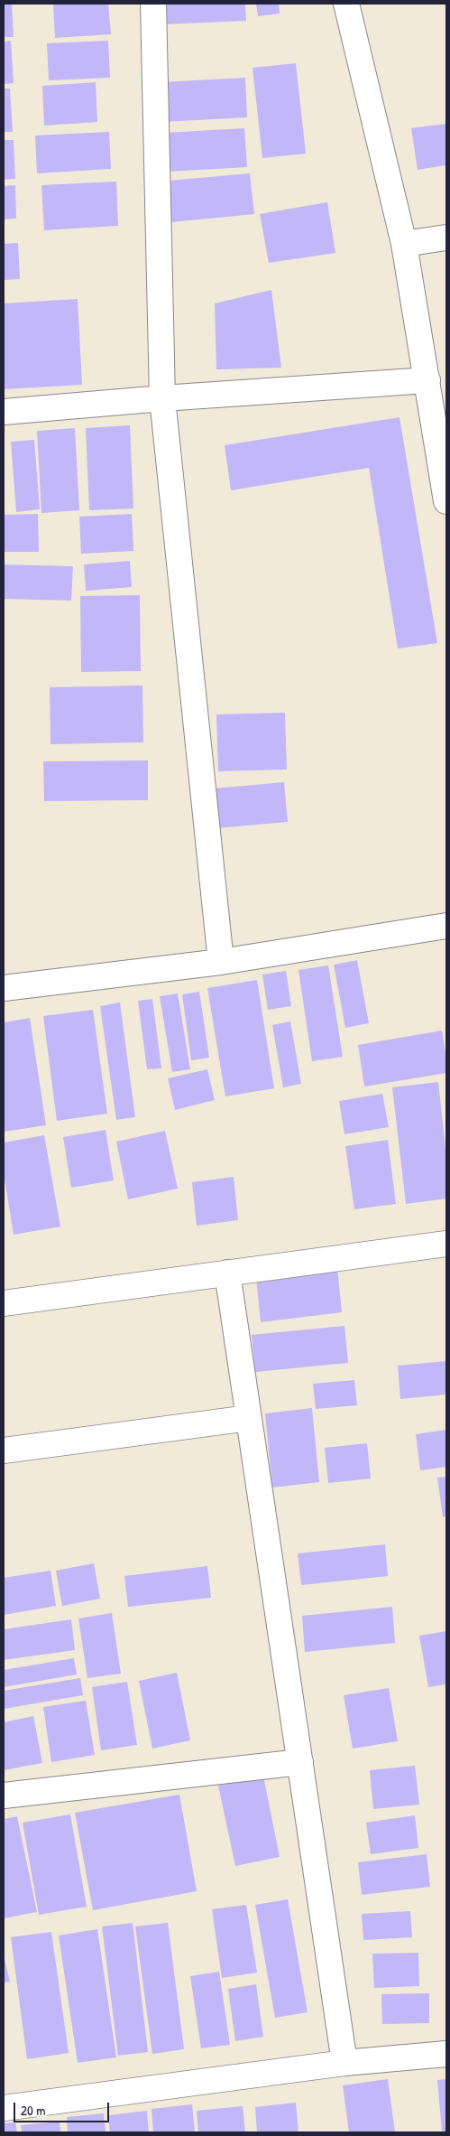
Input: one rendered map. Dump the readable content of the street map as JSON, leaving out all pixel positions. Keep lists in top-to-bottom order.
{
  "scale_bar": "20 m"
}
